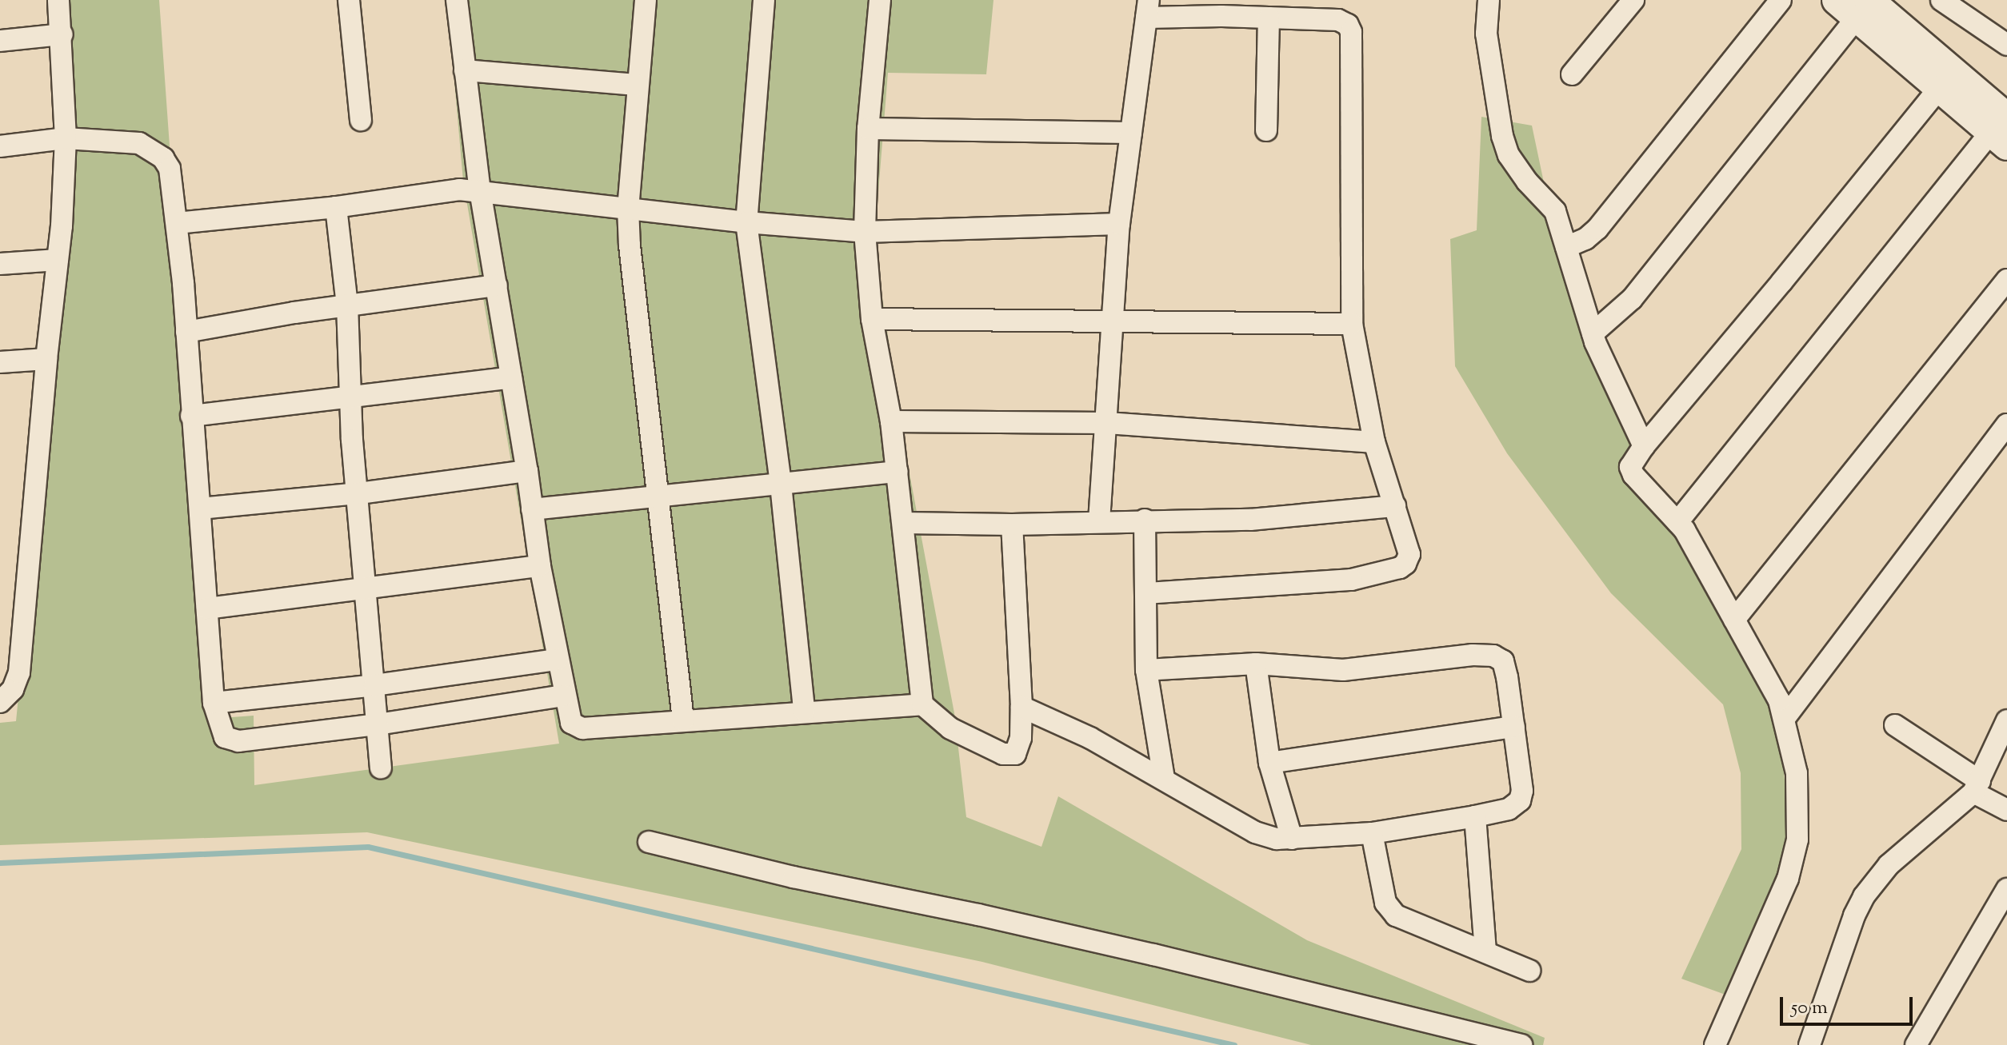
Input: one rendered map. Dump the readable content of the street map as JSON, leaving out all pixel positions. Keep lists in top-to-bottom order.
{
  "scale_bar": "50 m"
}
